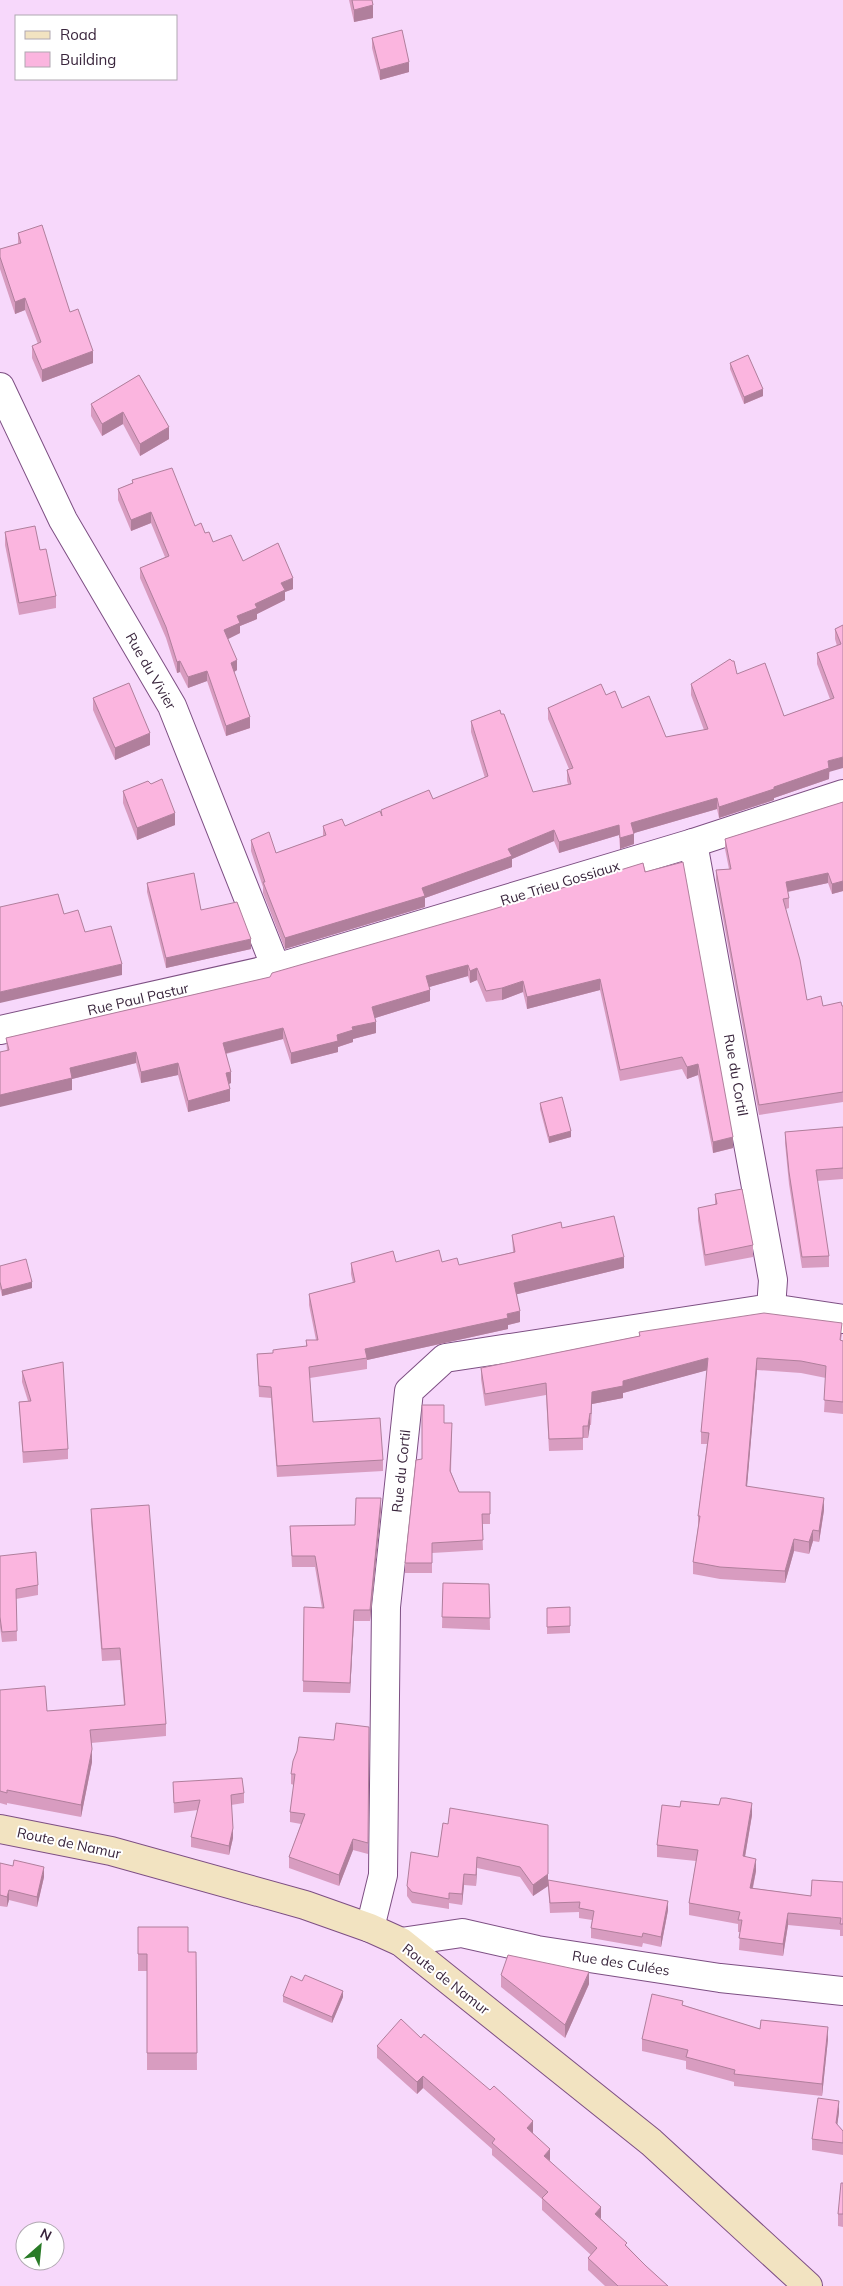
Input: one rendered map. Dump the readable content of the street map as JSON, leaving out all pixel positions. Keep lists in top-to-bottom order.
{
  "streets": {
    "main road": ["Route de Namur"],
    "street": [
      "Rue du Vivier",
      "Rue Trieu Gossiaux",
      "Rue Paul Pastur",
      "Rue du Cortil",
      "Rue des Culées"
    ]
  },
  "crossings": [
    ["Rue du Vivier", "Rue Trieu Gossiaux"],
    ["Rue du Vivier", "Rue Paul Pastur"],
    ["Rue Trieu Gossiaux", "Rue Paul Pastur"],
    ["Rue Trieu Gossiaux", "Rue du Cortil"],
    ["Rue du Cortil", "Route de Namur"],
    ["Route de Namur", "Rue des Culées"]
  ],
  "legend": ["Road", "Building"],
  "north": "top right"
}
